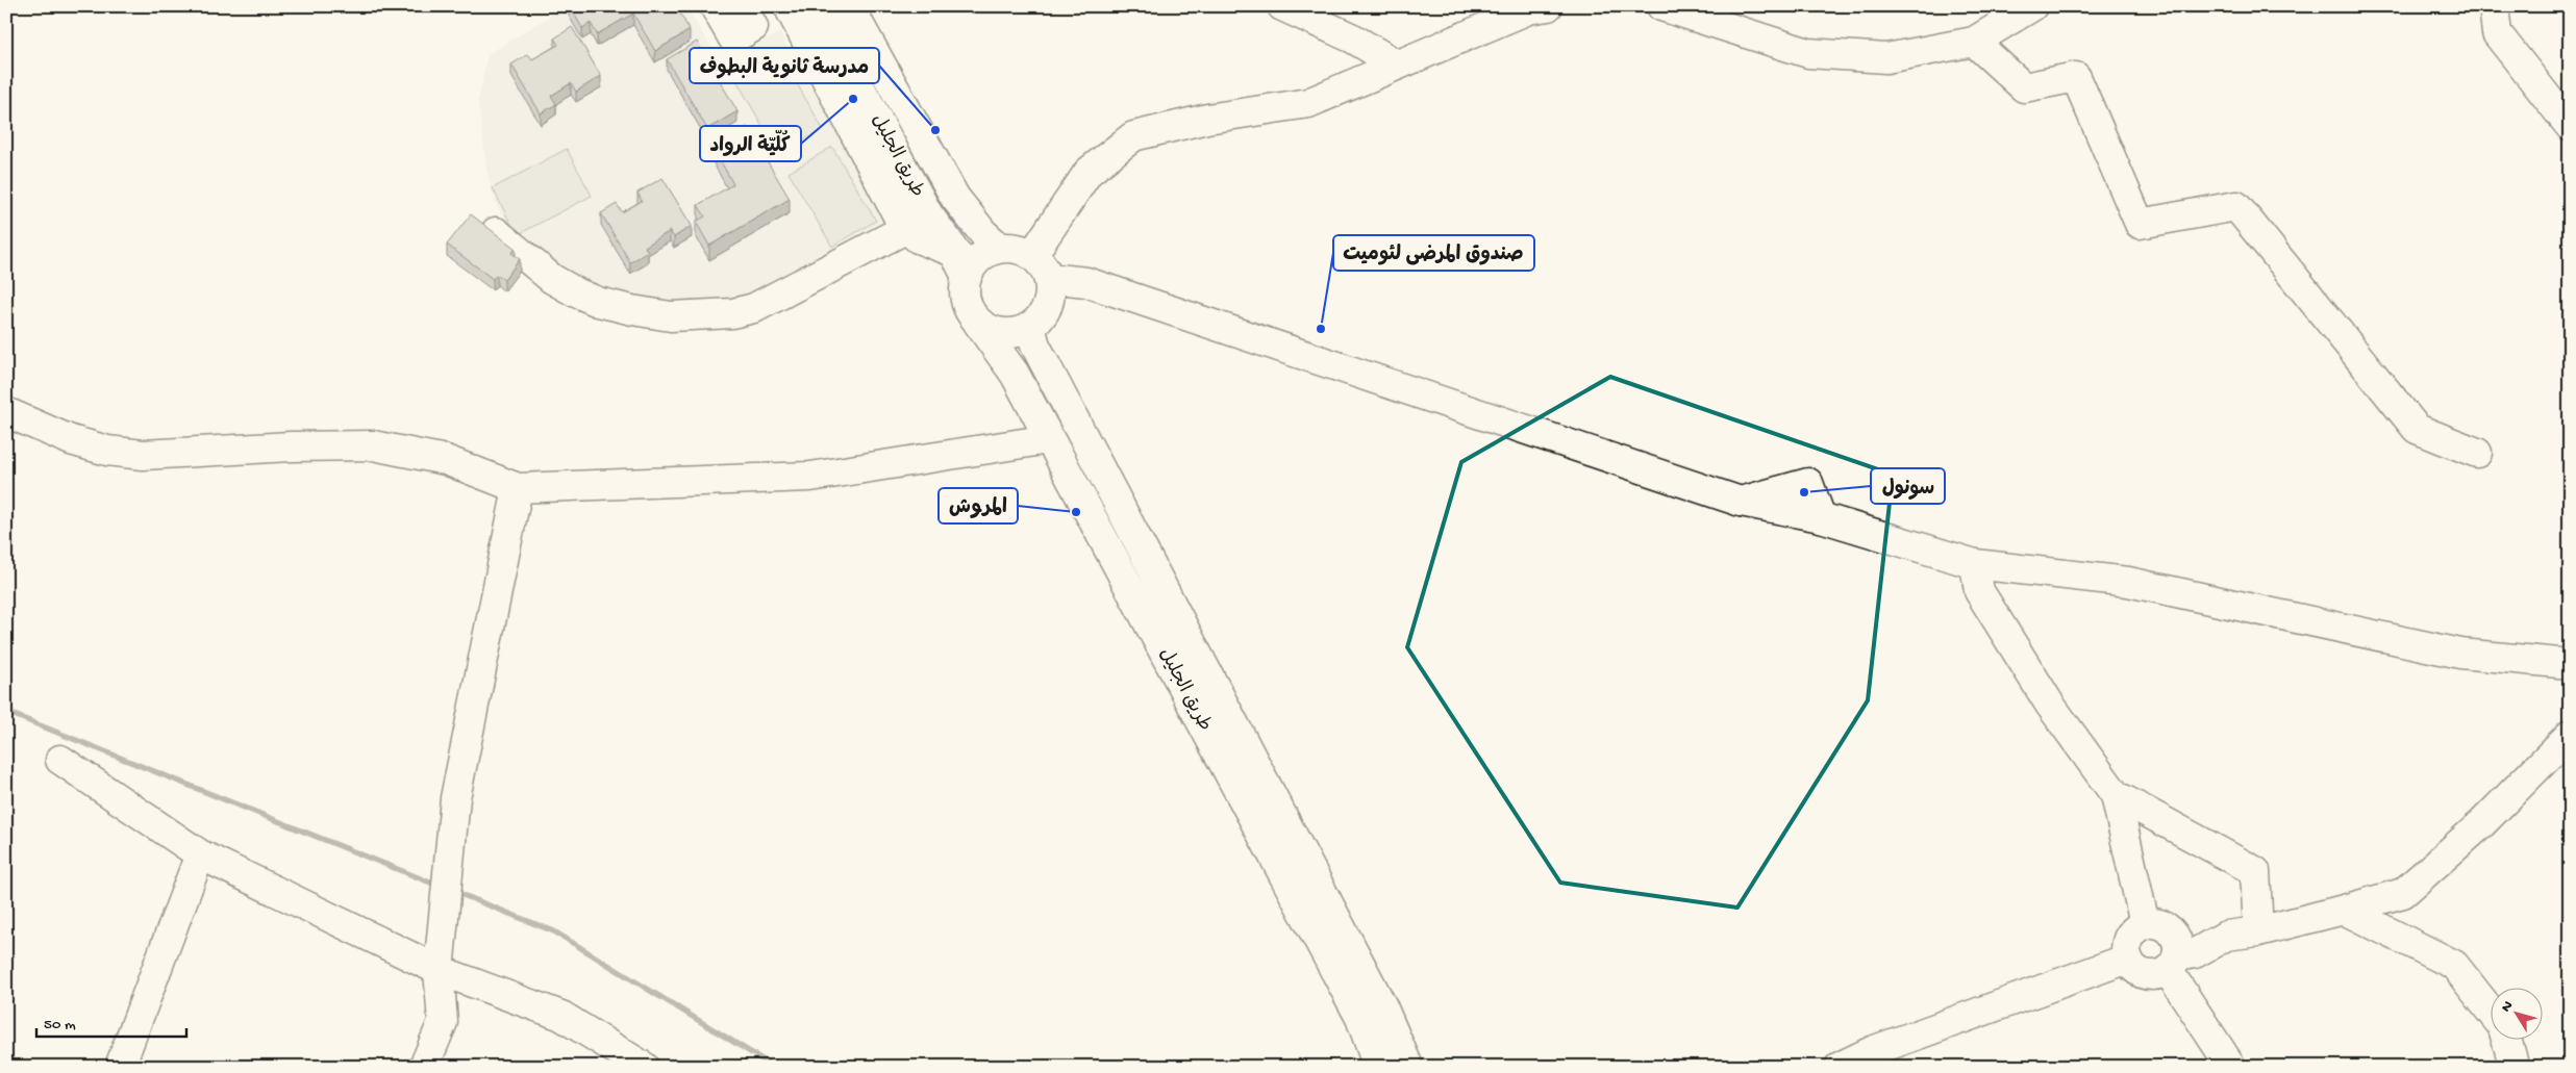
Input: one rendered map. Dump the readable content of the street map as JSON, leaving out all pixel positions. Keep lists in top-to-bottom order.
{
  "streets": {
    "street": ["طريق الجليل"]
  },
  "places": [
    "كُلّيّة الرواد",
    "مدرسة ثانوية البطوف",
    "صندوق المرضى لئوميت",
    "سونول",
    "المروش"
  ],
  "scale_bar": "50 m",
  "north": "top left"
}
